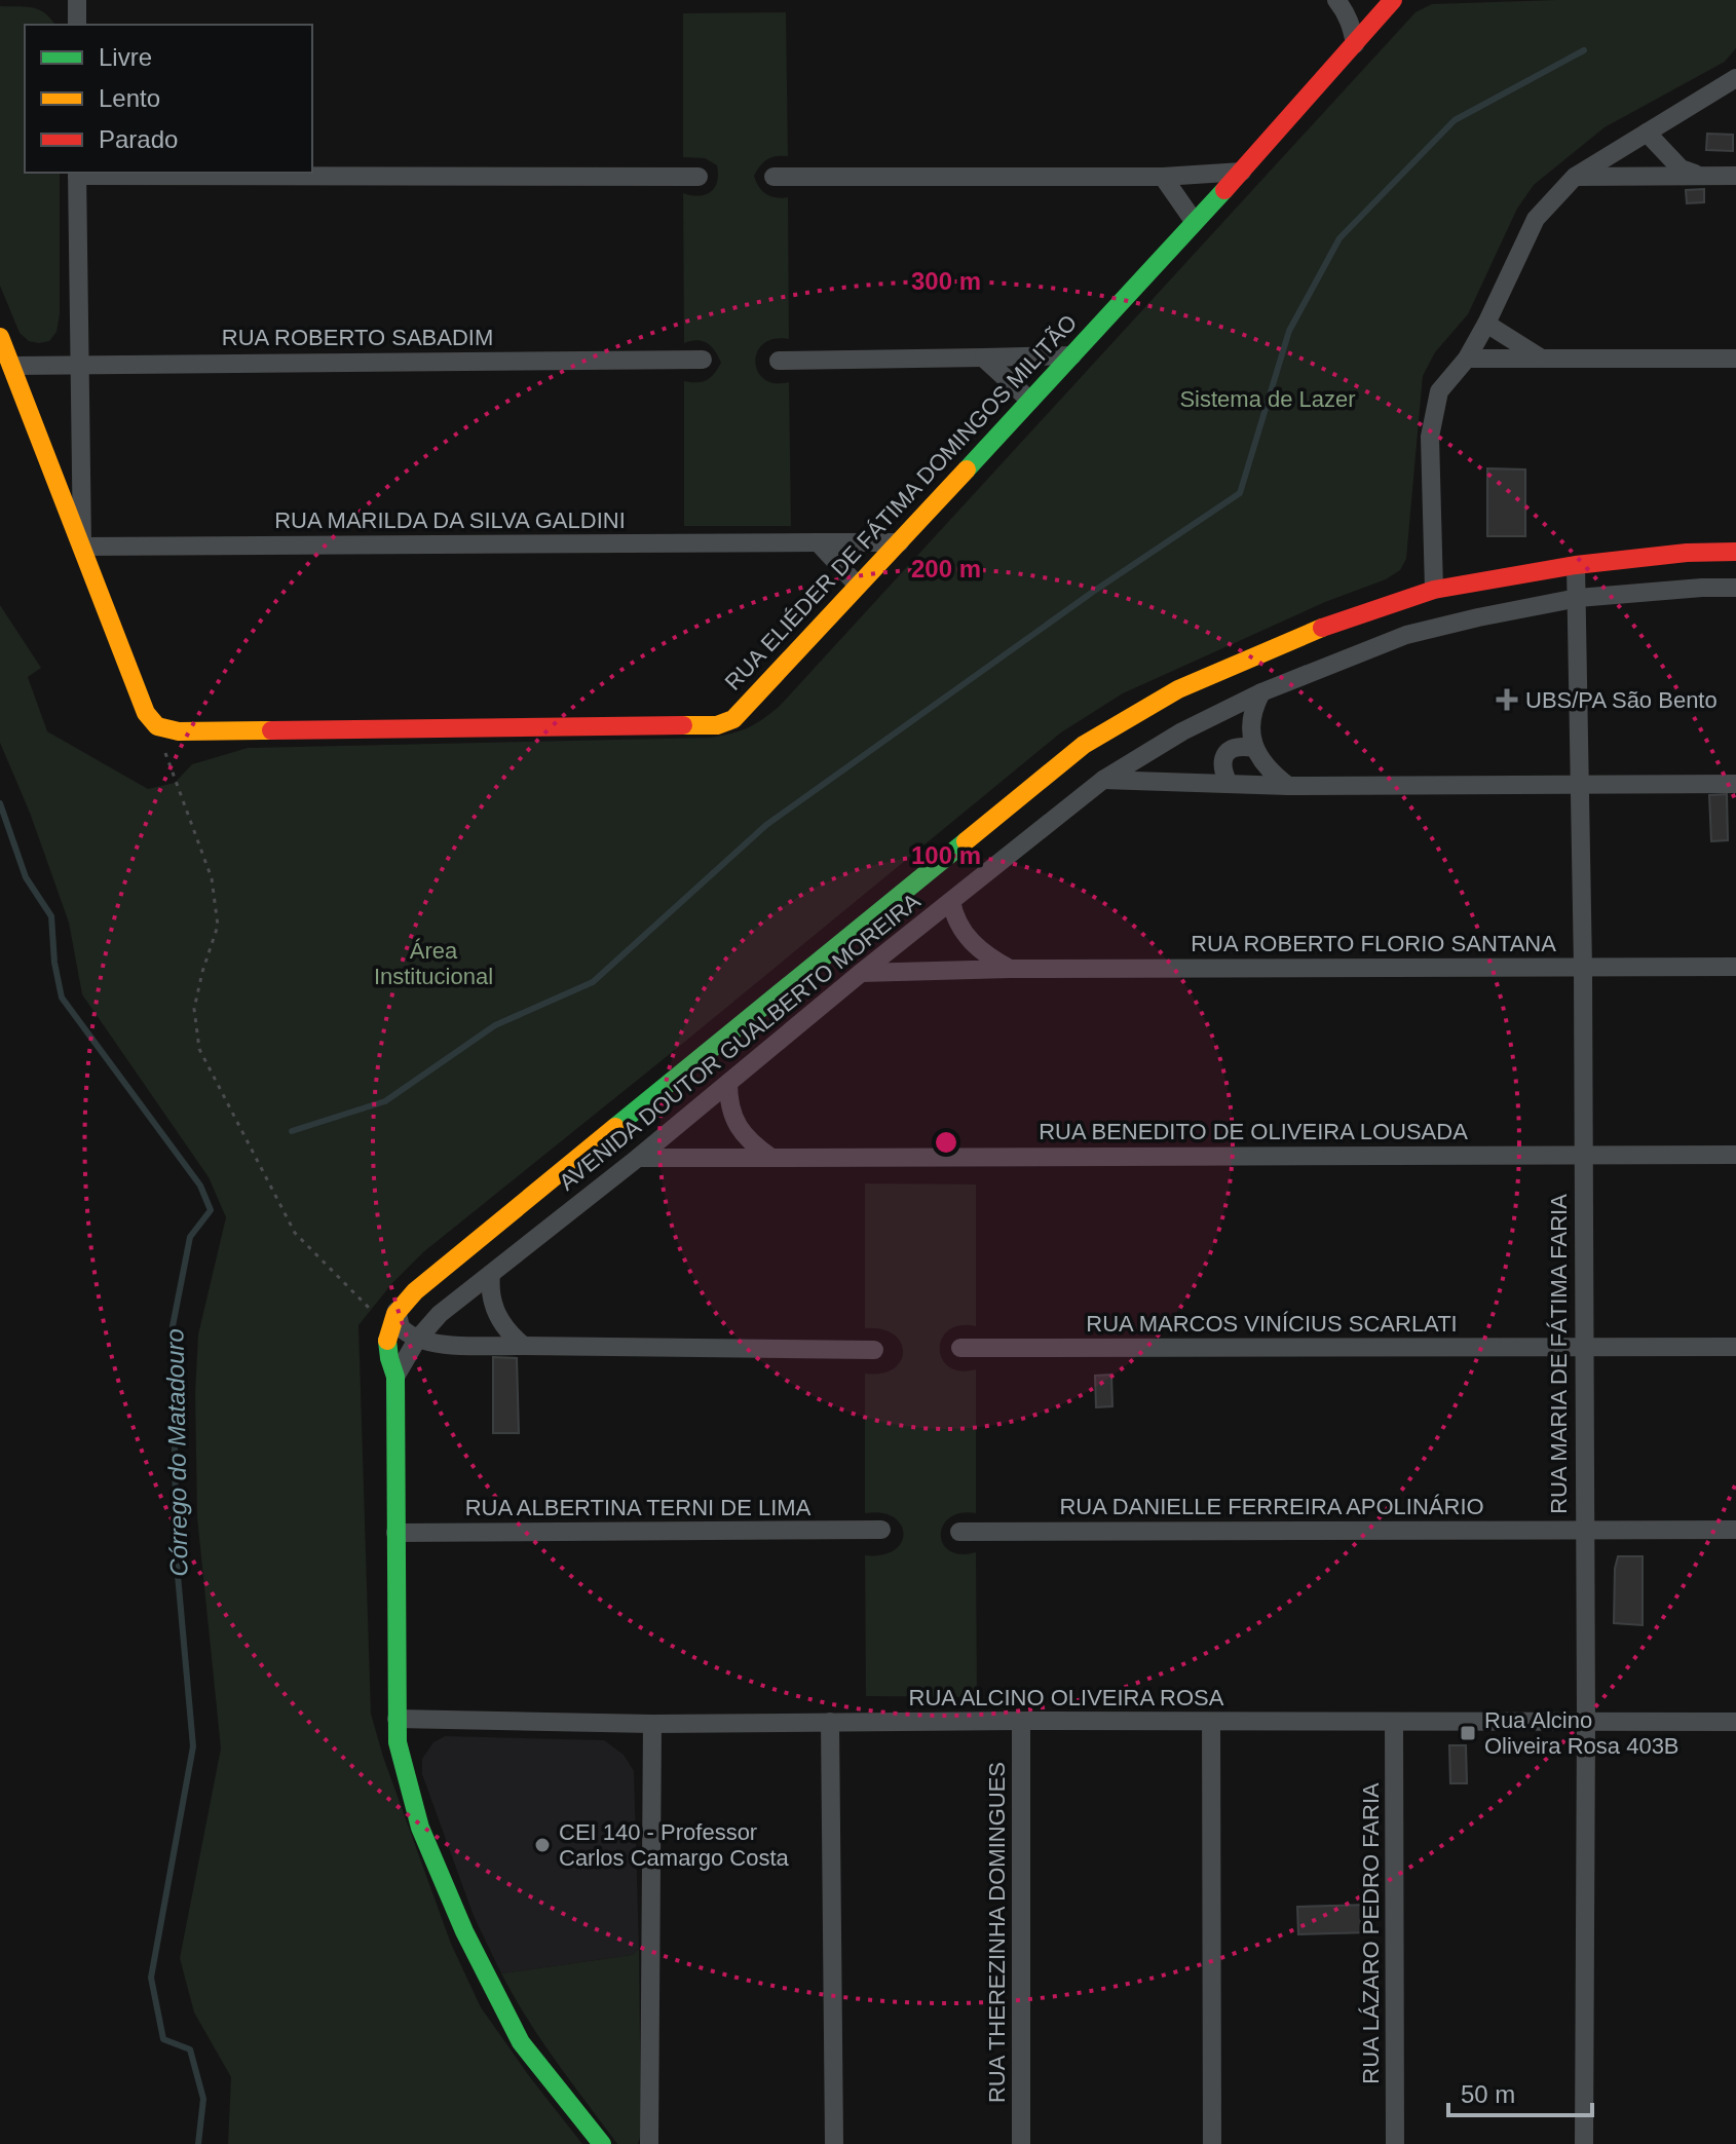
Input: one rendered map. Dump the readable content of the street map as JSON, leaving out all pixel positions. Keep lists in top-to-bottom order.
{
  "streets": {
    "street": [
      "RUA ROBERTO SABADIM",
      "RUA ELIÉDER DE FÁTIMA DOMINGOS MILITÃO",
      "RUA MARILDA DA SILVA GALDINI",
      "RUA ROBERTO FLORIO SANTANA",
      "AVENIDA DOUTOR GUALBERTO MOREIRA",
      "RUA BENEDITO DE OLIVEIRA LOUSADA",
      "RUA MARCOS VINÍCIUS SCARLATI",
      "RUA MARIA DE FÁTIMA FARIA",
      "RUA DANIELLE FERREIRA APOLINÁRIO",
      "RUA ALBERTINA TERNI DE LIMA",
      "RUA ALCINO OLIVEIRA ROSA",
      "RUA THEREZINHA DOMINGUES",
      "RUA LÁZARO PEDRO FARIA"
    ]
  },
  "crossings": [
    ["RUA ELIÉDER DE FÁTIMA DOMINGOS MILITÃO", "RUA MARILDA DA SILVA GALDINI"],
    ["RUA ROBERTO FLORIO SANTANA", "AVENIDA DOUTOR GUALBERTO MOREIRA"],
    ["RUA ROBERTO FLORIO SANTANA", "RUA MARIA DE FÁTIMA FARIA"],
    ["AVENIDA DOUTOR GUALBERTO MOREIRA", "RUA BENEDITO DE OLIVEIRA LOUSADA"],
    ["AVENIDA DOUTOR GUALBERTO MOREIRA", "RUA MARIA DE FÁTIMA FARIA"],
    ["RUA BENEDITO DE OLIVEIRA LOUSADA", "RUA MARIA DE FÁTIMA FARIA"],
    ["RUA MARCOS VINÍCIUS SCARLATI", "RUA MARIA DE FÁTIMA FARIA"],
    ["RUA MARIA DE FÁTIMA FARIA", "RUA DANIELLE FERREIRA APOLINÁRIO"],
    ["RUA MARIA DE FÁTIMA FARIA", "RUA ALCINO OLIVEIRA ROSA"],
    ["RUA ALCINO OLIVEIRA ROSA", "RUA THEREZINHA DOMINGUES"],
    ["RUA ALCINO OLIVEIRA ROSA", "RUA LÁZARO PEDRO FARIA"]
  ],
  "water": ["Córrego do Matadouro"],
  "parks": ["Sistema de Lazer", "Área Institucional"],
  "places": {
    "health": ["UBS/PA São Bento"],
    "transit": ["Rua Alcino Oliveira Rosa 403B"],
    "other": ["CEI 140 - Professor Carlos Camargo Costa"]
  },
  "legend": ["Livre", "Lento", "Parado"],
  "scale_bar": "50 m",
  "rings": ["300 m", "200 m", "100 m"]
}
